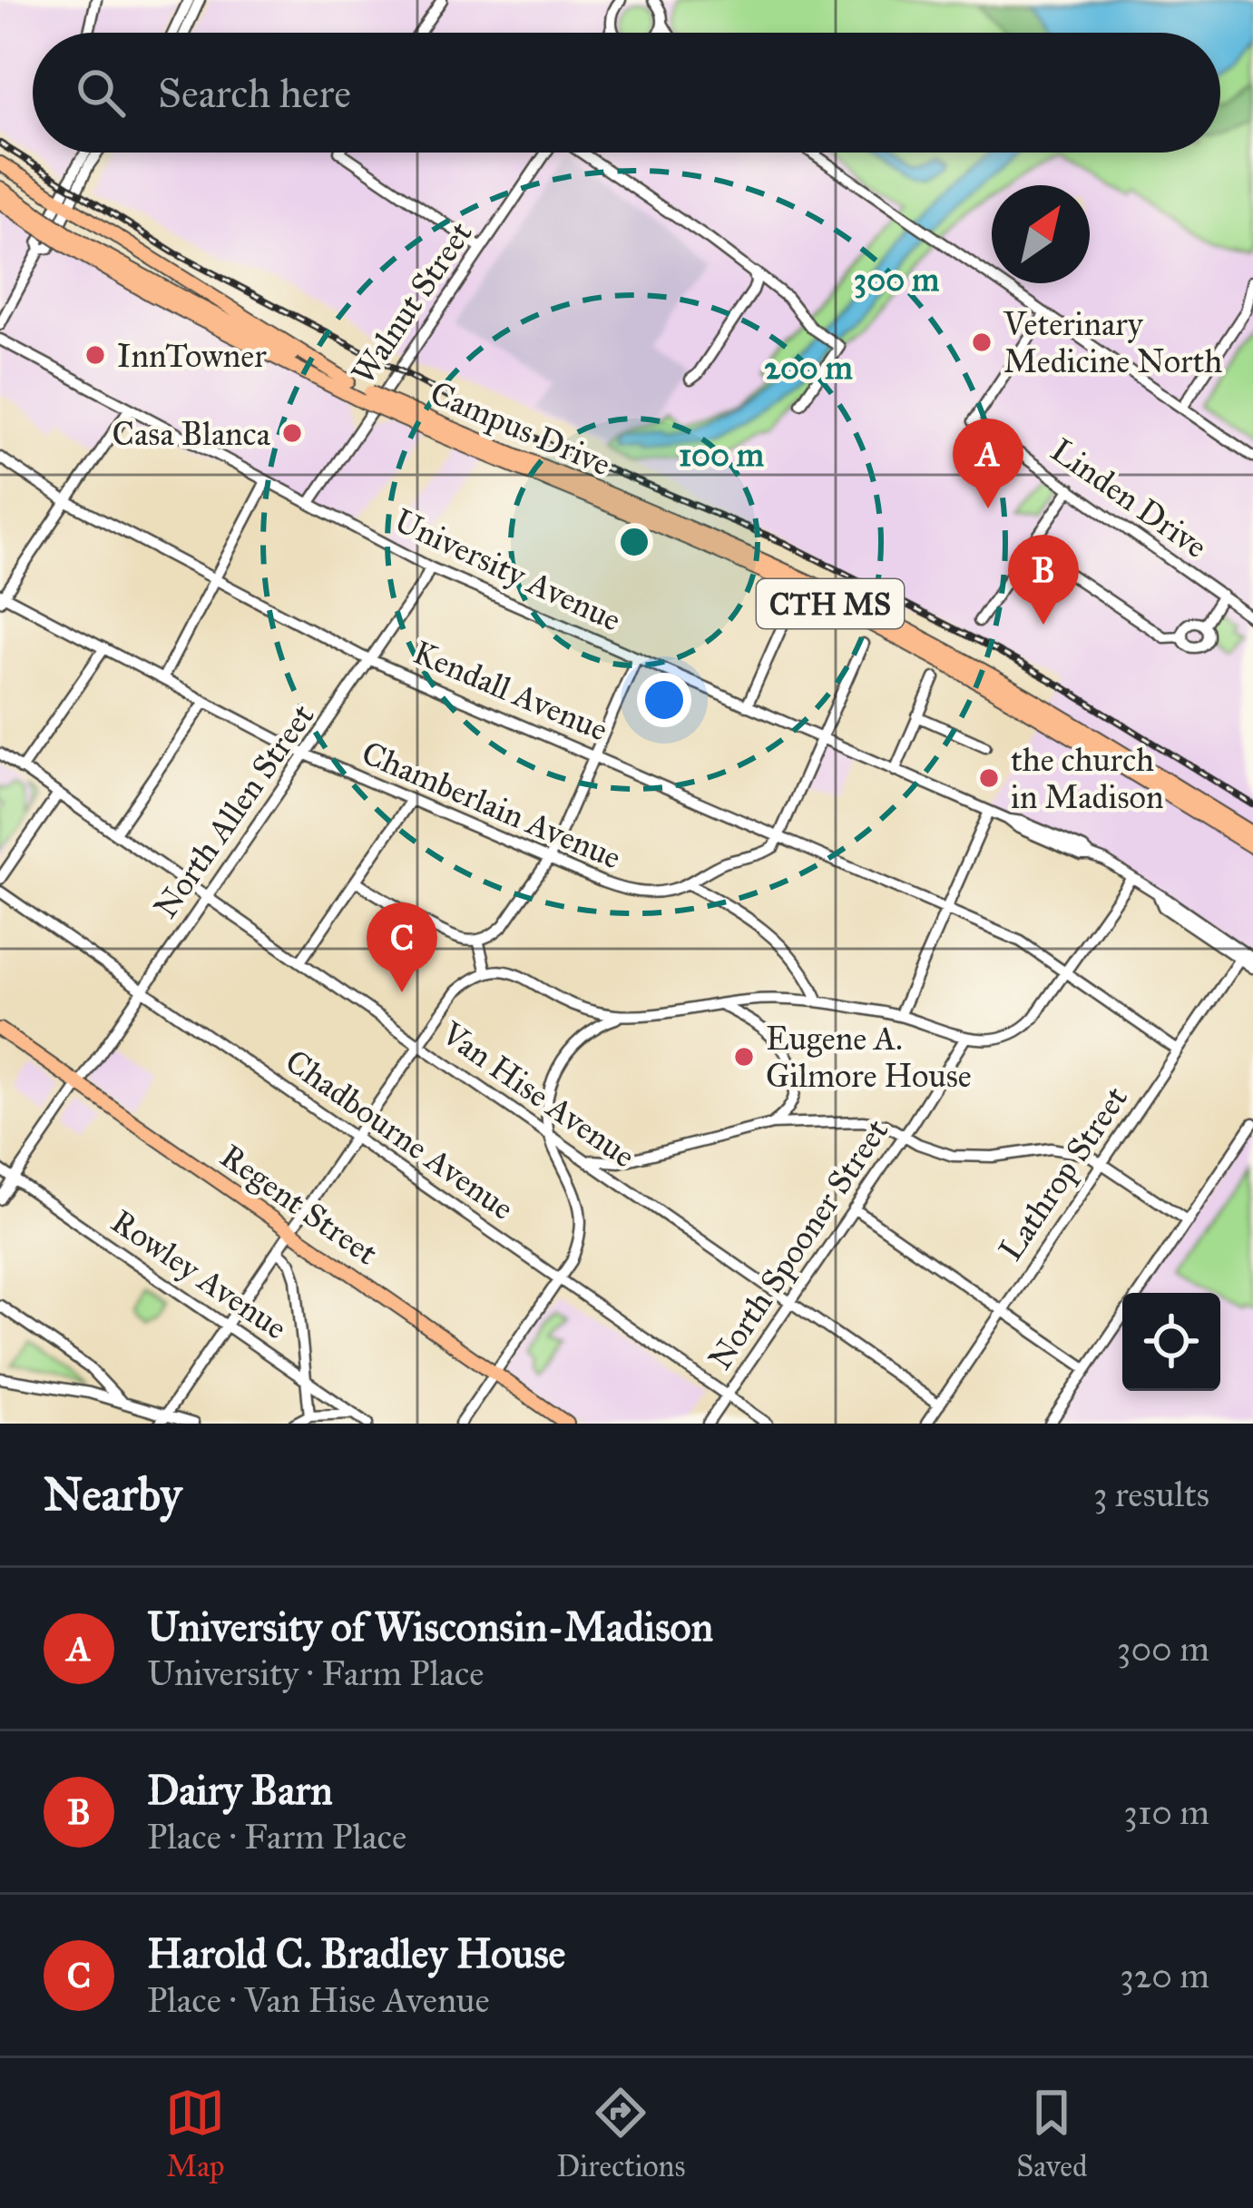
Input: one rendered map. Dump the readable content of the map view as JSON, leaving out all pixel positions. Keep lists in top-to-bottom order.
{
  "streets": {
    "main road": ["Campus Drive", "CTH MS", "Regent Street"],
    "street": [
      "Walnut Street",
      "Linden Drive",
      "University Avenue",
      "Kendall Avenue",
      "Chamberlain Avenue",
      "North Allen Street",
      "Van Hise Avenue",
      "Chadbourne Avenue",
      "Lathrop Street",
      "North Spooner Street",
      "Rowley Avenue"
    ]
  },
  "crossings": [
    ["Walnut Street", "University Avenue"],
    ["University Avenue", "North Allen Street"],
    ["University Avenue", "Lathrop Street"],
    ["Kendall Avenue", "Chamberlain Avenue"],
    ["Kendall Avenue", "North Allen Street"],
    ["Kendall Avenue", "Lathrop Street"],
    ["Chamberlain Avenue", "North Allen Street"],
    ["North Allen Street", "Van Hise Avenue"],
    ["North Allen Street", "Chadbourne Avenue"],
    ["North Allen Street", "Regent Street"],
    ["North Allen Street", "Rowley Avenue"],
    ["Van Hise Avenue", "Lathrop Street"],
    ["Van Hise Avenue", "North Spooner Street"],
    ["Chadbourne Avenue", "North Spooner Street"]
  ],
  "places": [
    "Veterinary Medicine North",
    "InnTowner",
    "Casa Blanca",
    "the church in Madison",
    "Eugene A. Gilmore House"
  ],
  "north": "top right",
  "page": {
    "search": "Search here",
    "pins": ["A", "B", "C"],
    "heading": ["Nearby", "3 results"],
    "list": [
      {
        "mark": "A",
        "name": "University of Wisconsin-Madison",
        "note": "University · Farm Place",
        "value": "300 m"
      },
      {
        "mark": "B",
        "name": "Dairy Barn",
        "note": "Place · Farm Place",
        "value": "310 m"
      },
      {
        "mark": "C",
        "name": "Harold C. Bradley House",
        "note": "Place · Van Hise Avenue",
        "value": "320 m"
      }
    ],
    "nav": ["Map", "Directions", "Saved"]
  },
  "rings": ["300 m", "200 m", "100 m"]
}
